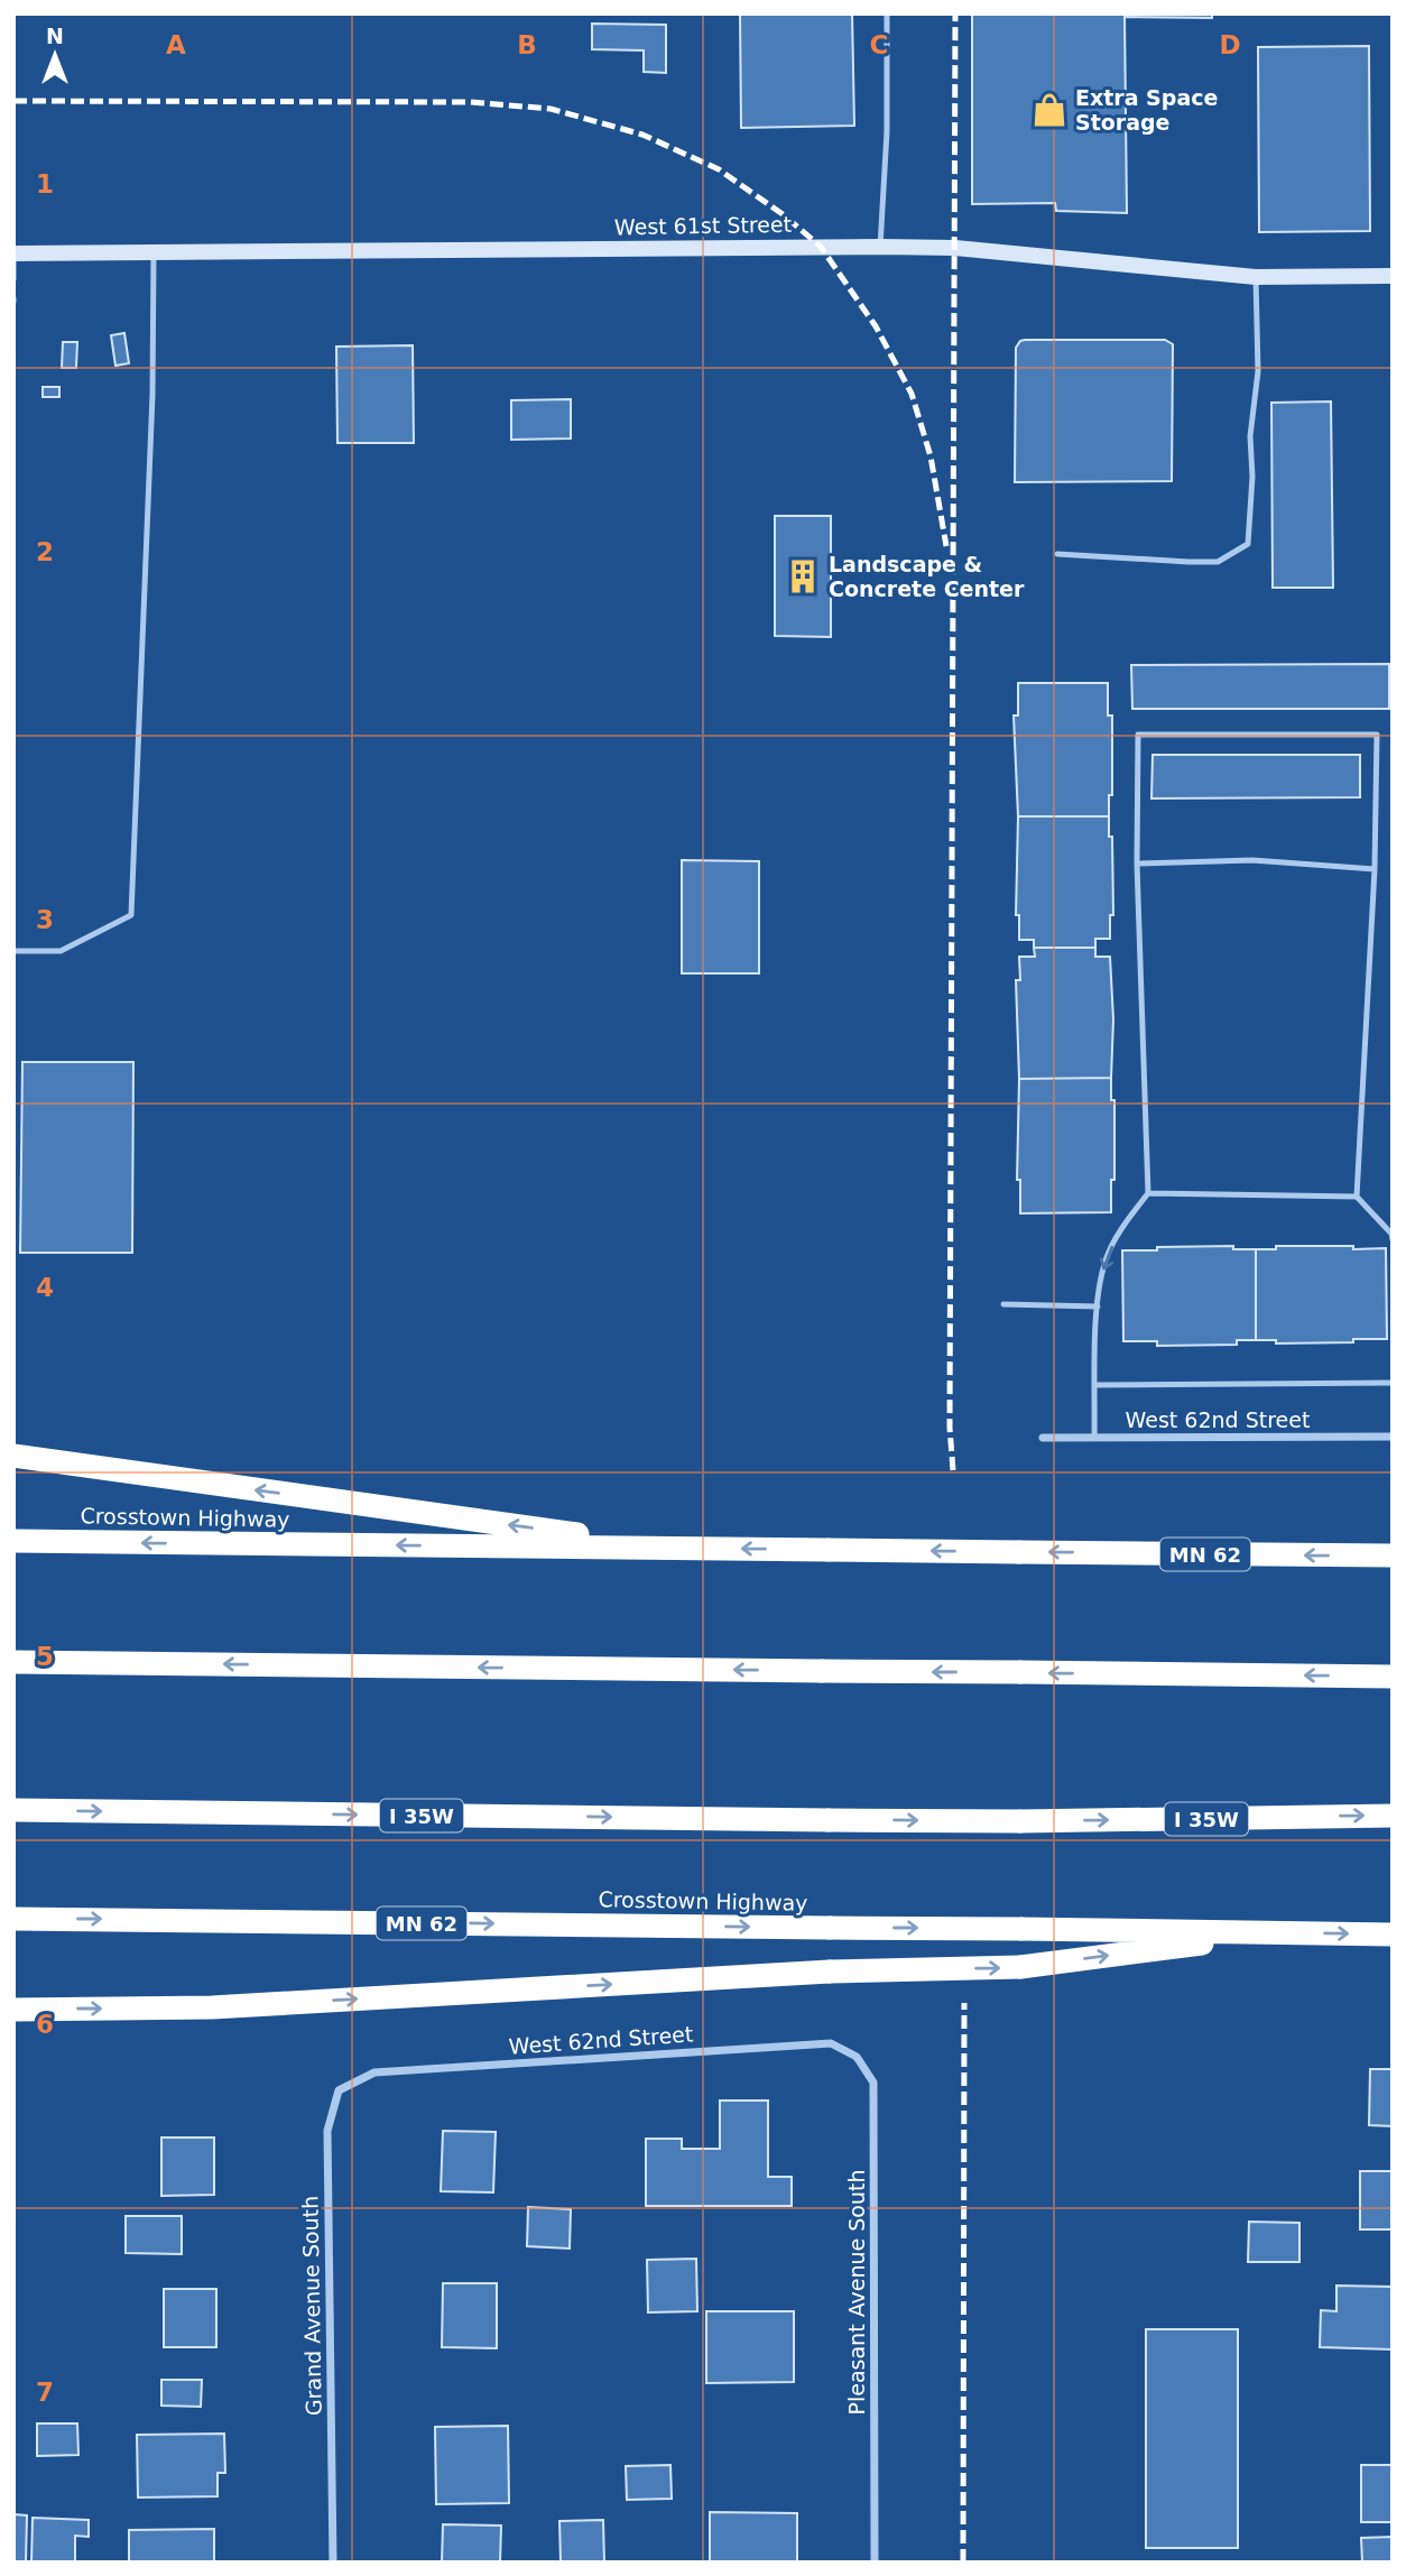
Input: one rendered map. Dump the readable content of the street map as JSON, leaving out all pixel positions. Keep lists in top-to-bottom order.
{
  "streets": {
    "highway": ["Crosstown Highway", "MN 62", "I 35W"],
    "street": [
      "West 61st Street",
      "West 62nd Street",
      "Pleasant Avenue South",
      "Grand Avenue South"
    ]
  },
  "crossings": [
    ["West 62nd Street", "Pleasant Avenue South"],
    ["West 62nd Street", "Grand Avenue South"]
  ],
  "places": {
    "shop": ["Extra Space Storage"],
    "building": ["Landscape & Concrete Center"]
  },
  "north": "top",
  "grid": {
    "columns": [
      "A",
      "B",
      "C",
      "D"
    ],
    "rows": [
      "1",
      "2",
      "3",
      "4",
      "5",
      "6",
      "7"
    ]
  }
}
